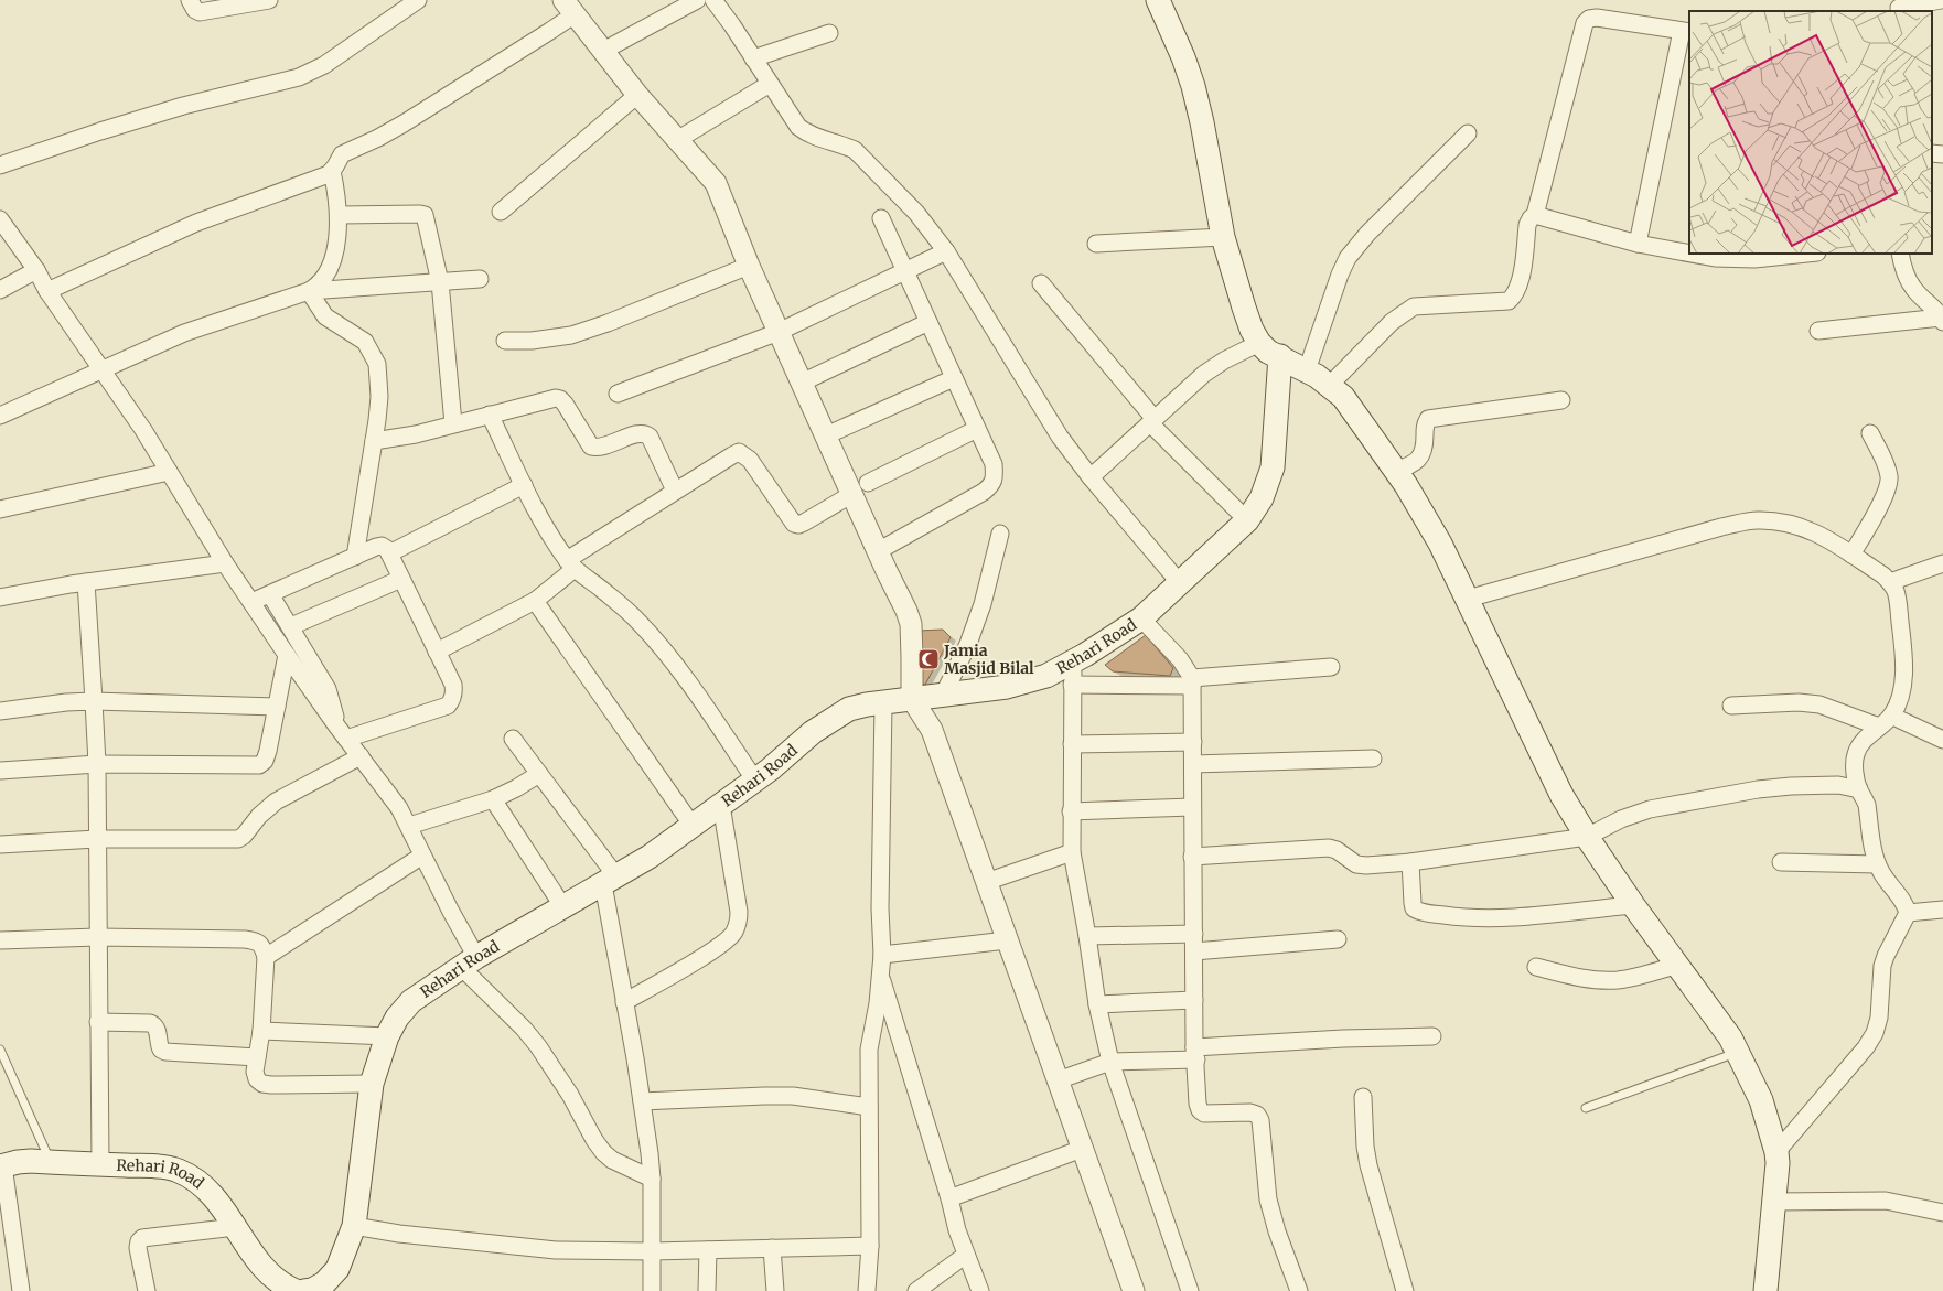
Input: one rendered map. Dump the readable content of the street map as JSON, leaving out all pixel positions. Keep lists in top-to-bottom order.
{
  "streets": {
    "main road": ["Rehari Road"]
  },
  "places": {
    "mosque": ["Jamia Masjid Bilal"]
  }
}
